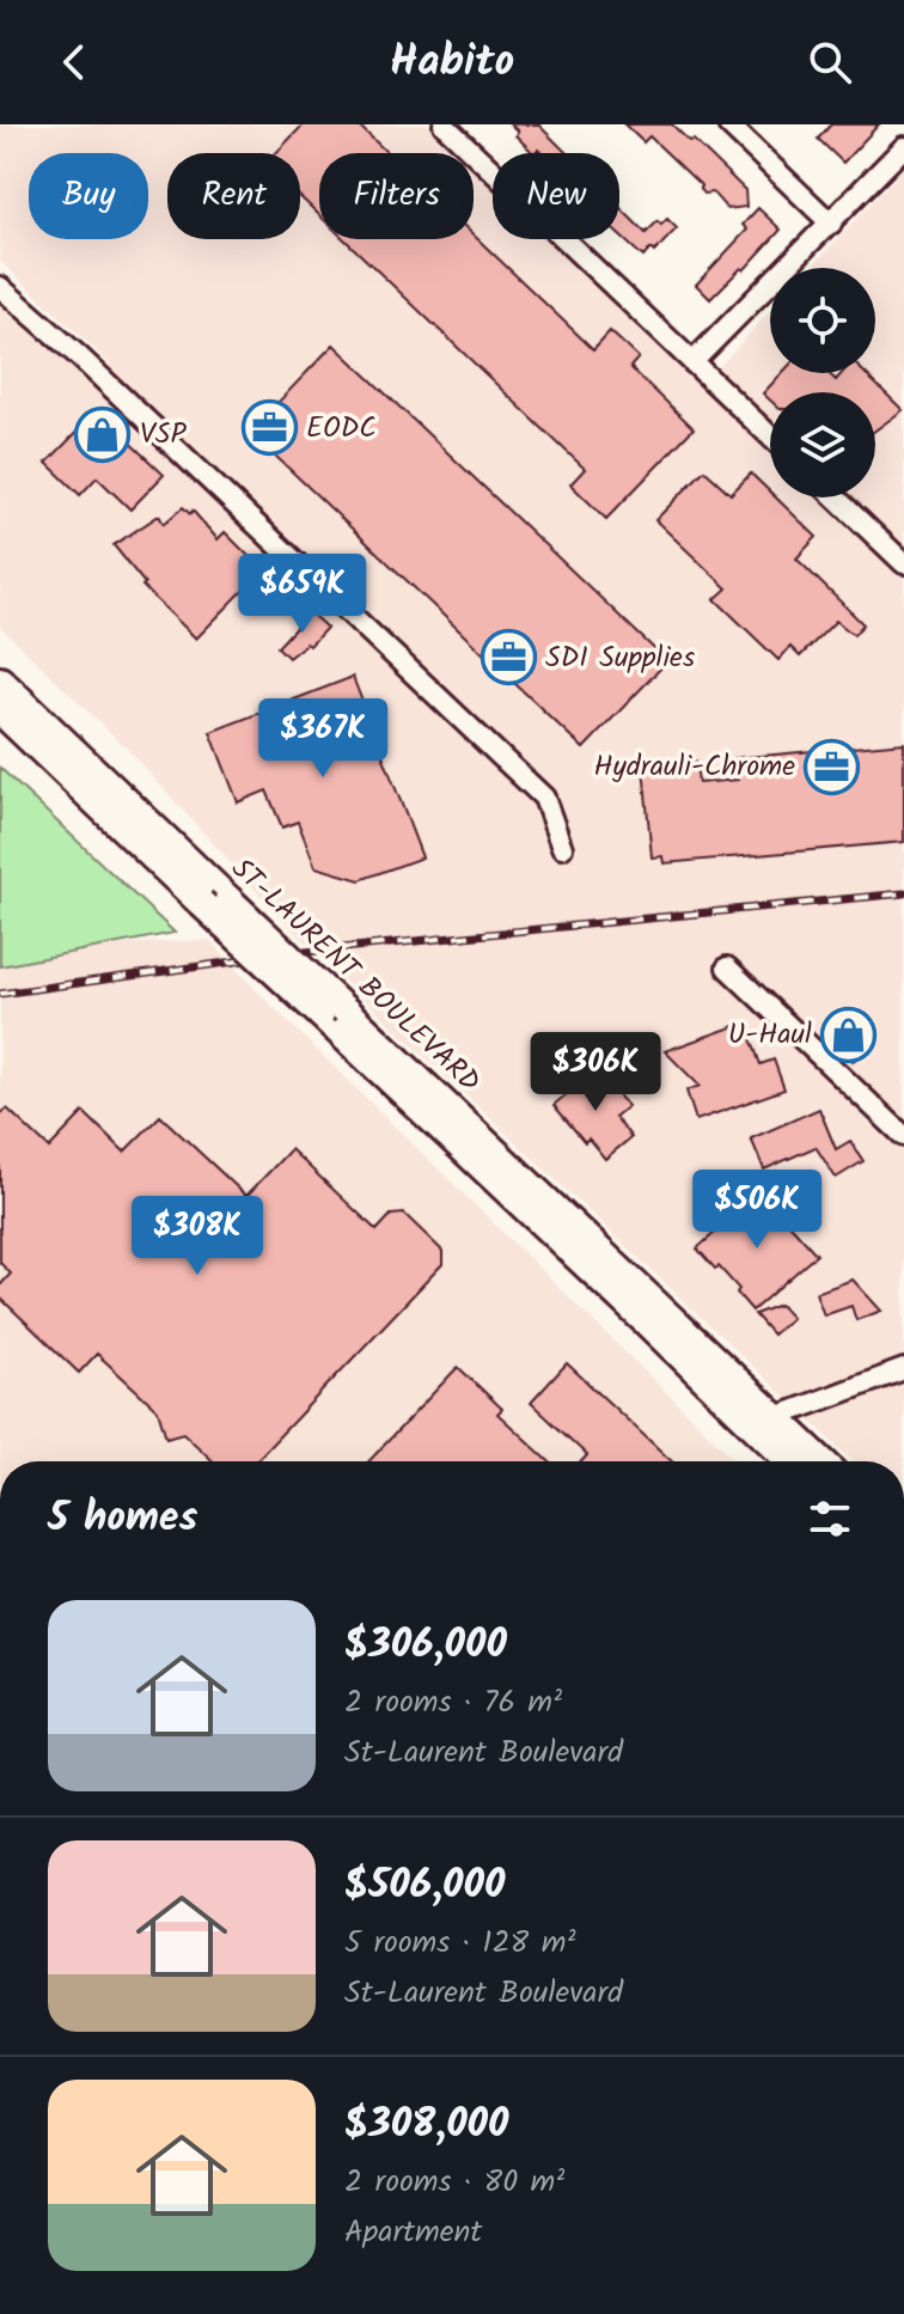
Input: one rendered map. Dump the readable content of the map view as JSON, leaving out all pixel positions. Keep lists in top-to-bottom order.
{
  "streets": {
    "main road": ["ST-LAURENT BOULEVARD"]
  },
  "places": {
    "office": ["EODC", "SDI Supplies", "Hydrauli-Chrome"],
    "shop": ["VSP", "U-Haul"]
  },
  "page": {
    "header": "Habito",
    "chip": [
      "Buy",
      "Rent",
      "Filters",
      "New"
    ],
    "price": [
      "$659K",
      "$367K",
      "$306K",
      "$506K",
      "$308K"
    ],
    "heading": "5 homes",
    "list": [
      {
        "name": "$306,000",
        "note": "2 rooms · 76 m² · St-Laurent Boulevard"
      },
      {
        "name": "$506,000",
        "note": "5 rooms · 128 m² · St-Laurent Boulevard"
      },
      {
        "name": "$308,000",
        "note": "2 rooms · 80 m² · Apartment"
      }
    ]
  }
}
